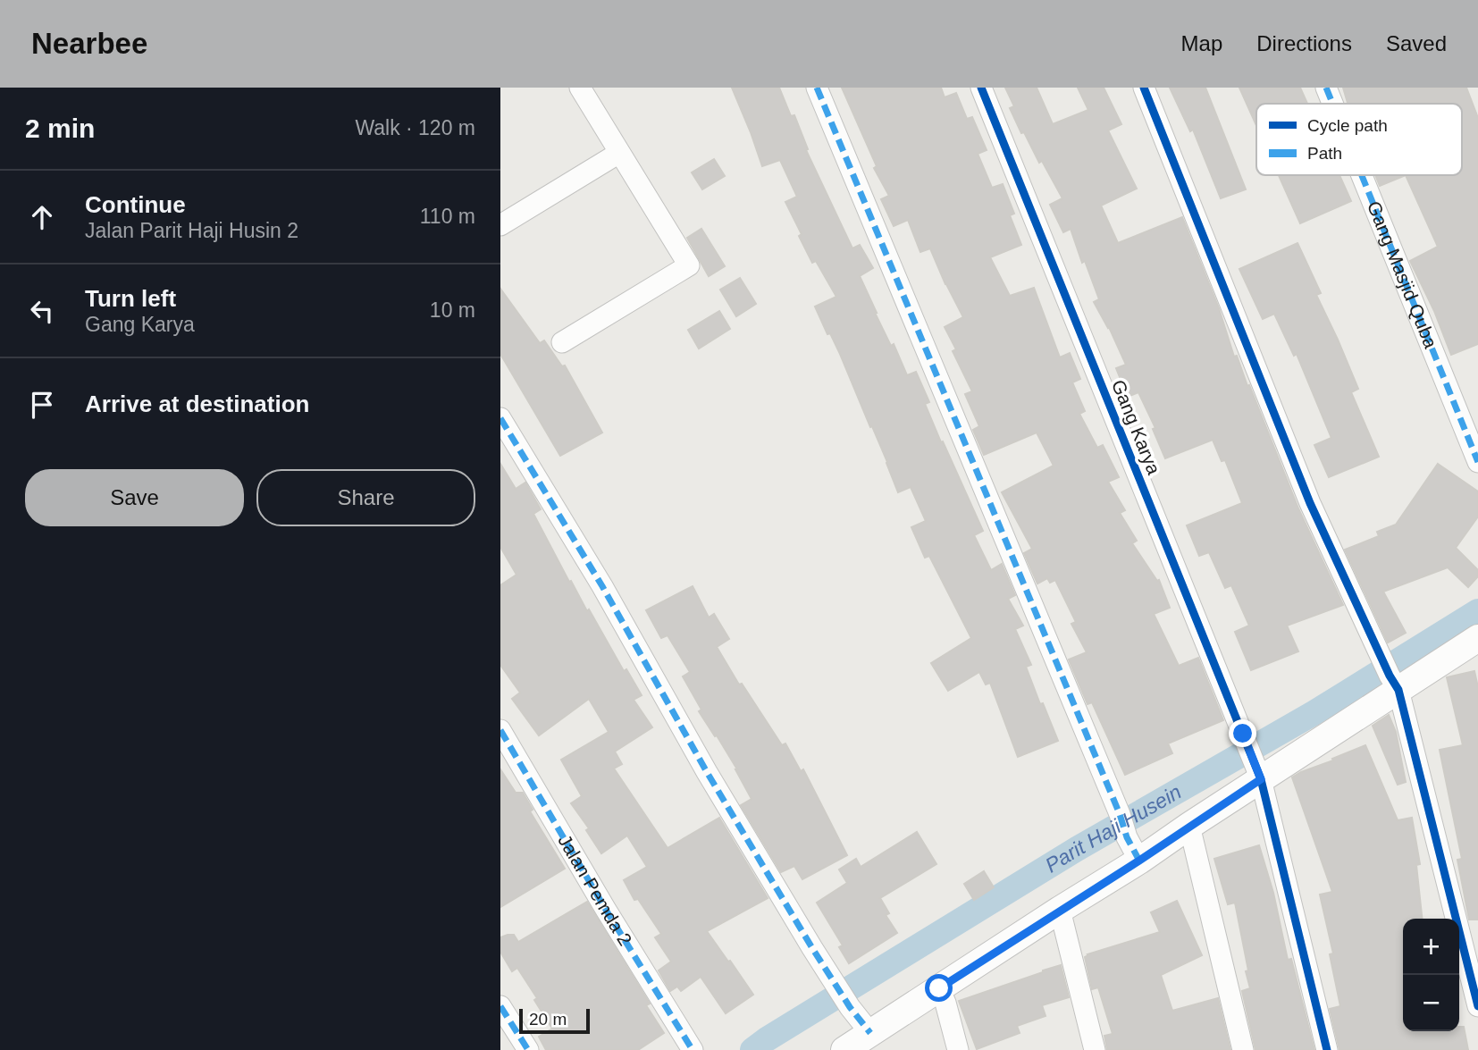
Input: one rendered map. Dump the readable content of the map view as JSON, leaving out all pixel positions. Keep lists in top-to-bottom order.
{
  "streets": {
    "street": ["Gang Masjid Quba", "Gang Karya", "Jalan Pemda 2"]
  },
  "water": ["Parit Haji Husein"],
  "legend": ["Cycle path", "Path"],
  "scale_bar": "20 m",
  "page": {
    "header": "Nearbee",
    "nav": ["Map", "Directions", "Saved"],
    "heading": ["2 min", "Walk · 120 m"],
    "list": [
      ["Continue", "Jalan Parit Haji Husin 2", "110 m"],
      ["Turn left", "Gang Karya", "10 m"],
      "Arrive at destination"
    ],
    "buttons": ["Save", "Share"],
    "map_buttons": ["+", "−"],
    "scale": "20 m"
  }
}
